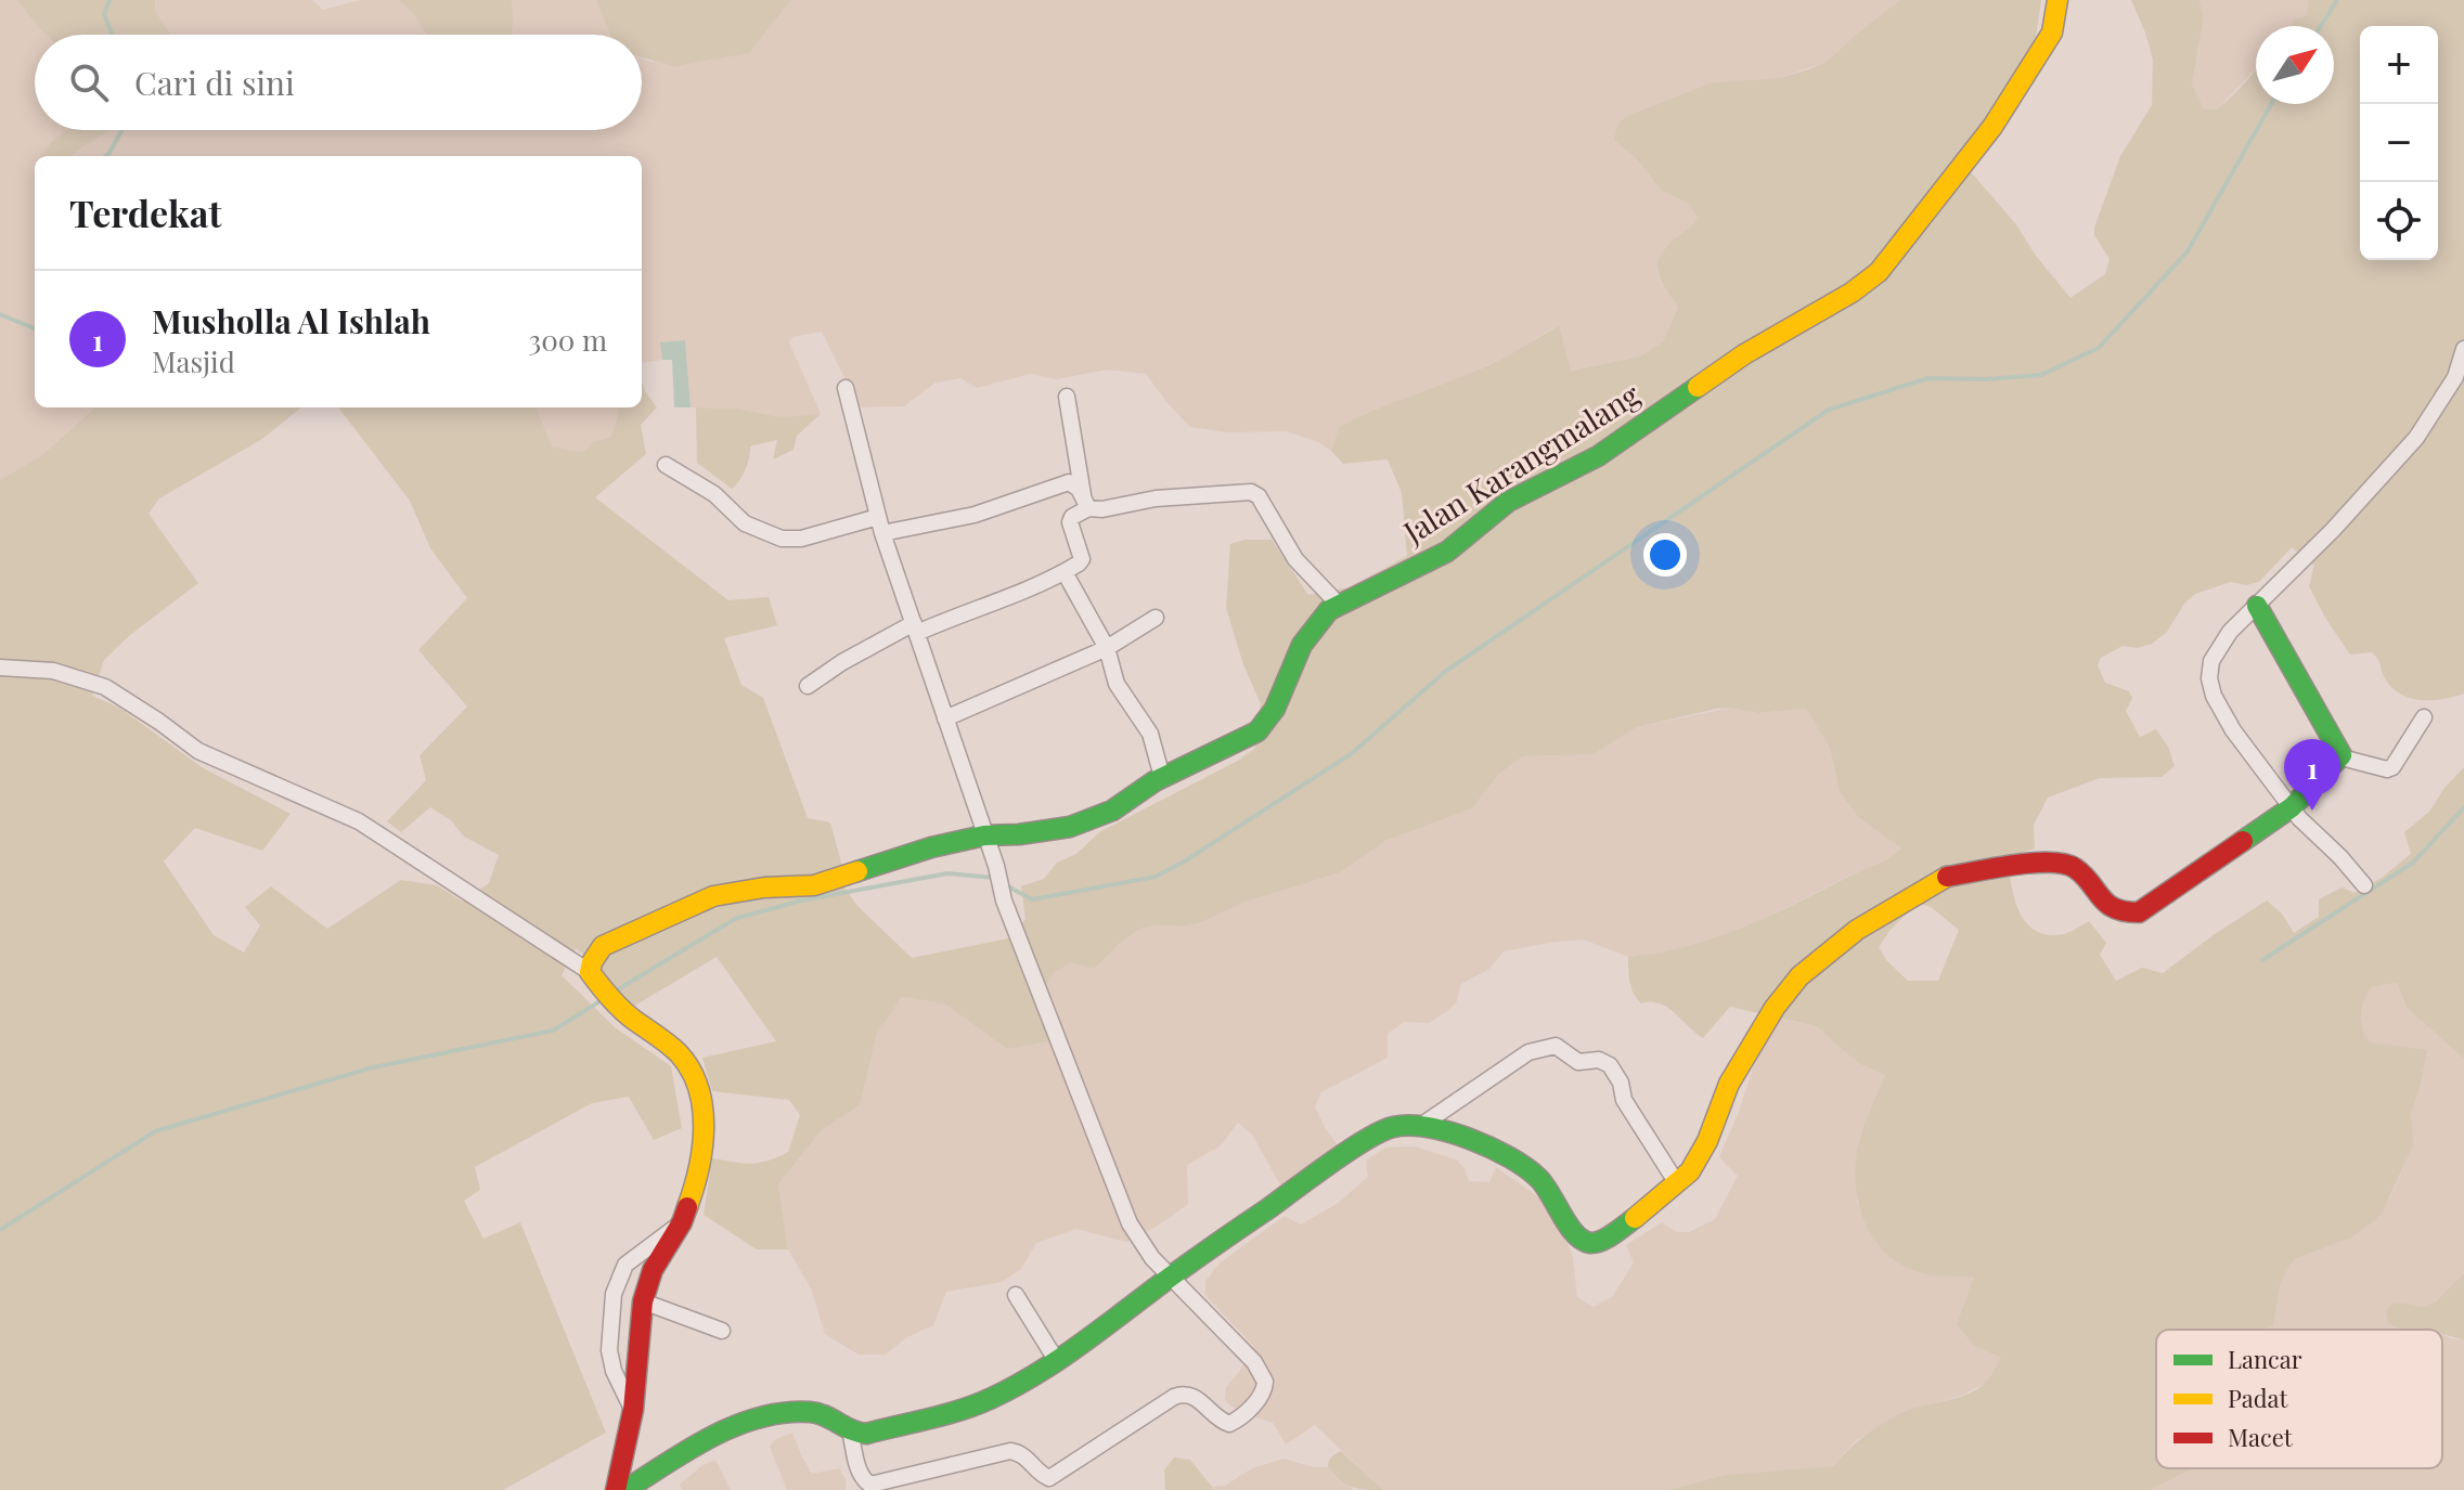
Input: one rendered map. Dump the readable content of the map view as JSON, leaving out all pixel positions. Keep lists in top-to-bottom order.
{
  "streets": {
    "street": ["Jalan Karangmalang"]
  },
  "legend": ["Lancar", "Padat", "Macet"],
  "north": "top right",
  "page": {
    "map_buttons": ["+", "−"],
    "search": "Cari di sini",
    "heading": "Terdekat",
    "list": [
      {
        "mark": "1",
        "name": "Musholla Al Ishlah",
        "note": "Masjid",
        "value": "300 m"
      }
    ],
    "pins": "1"
  }
}
